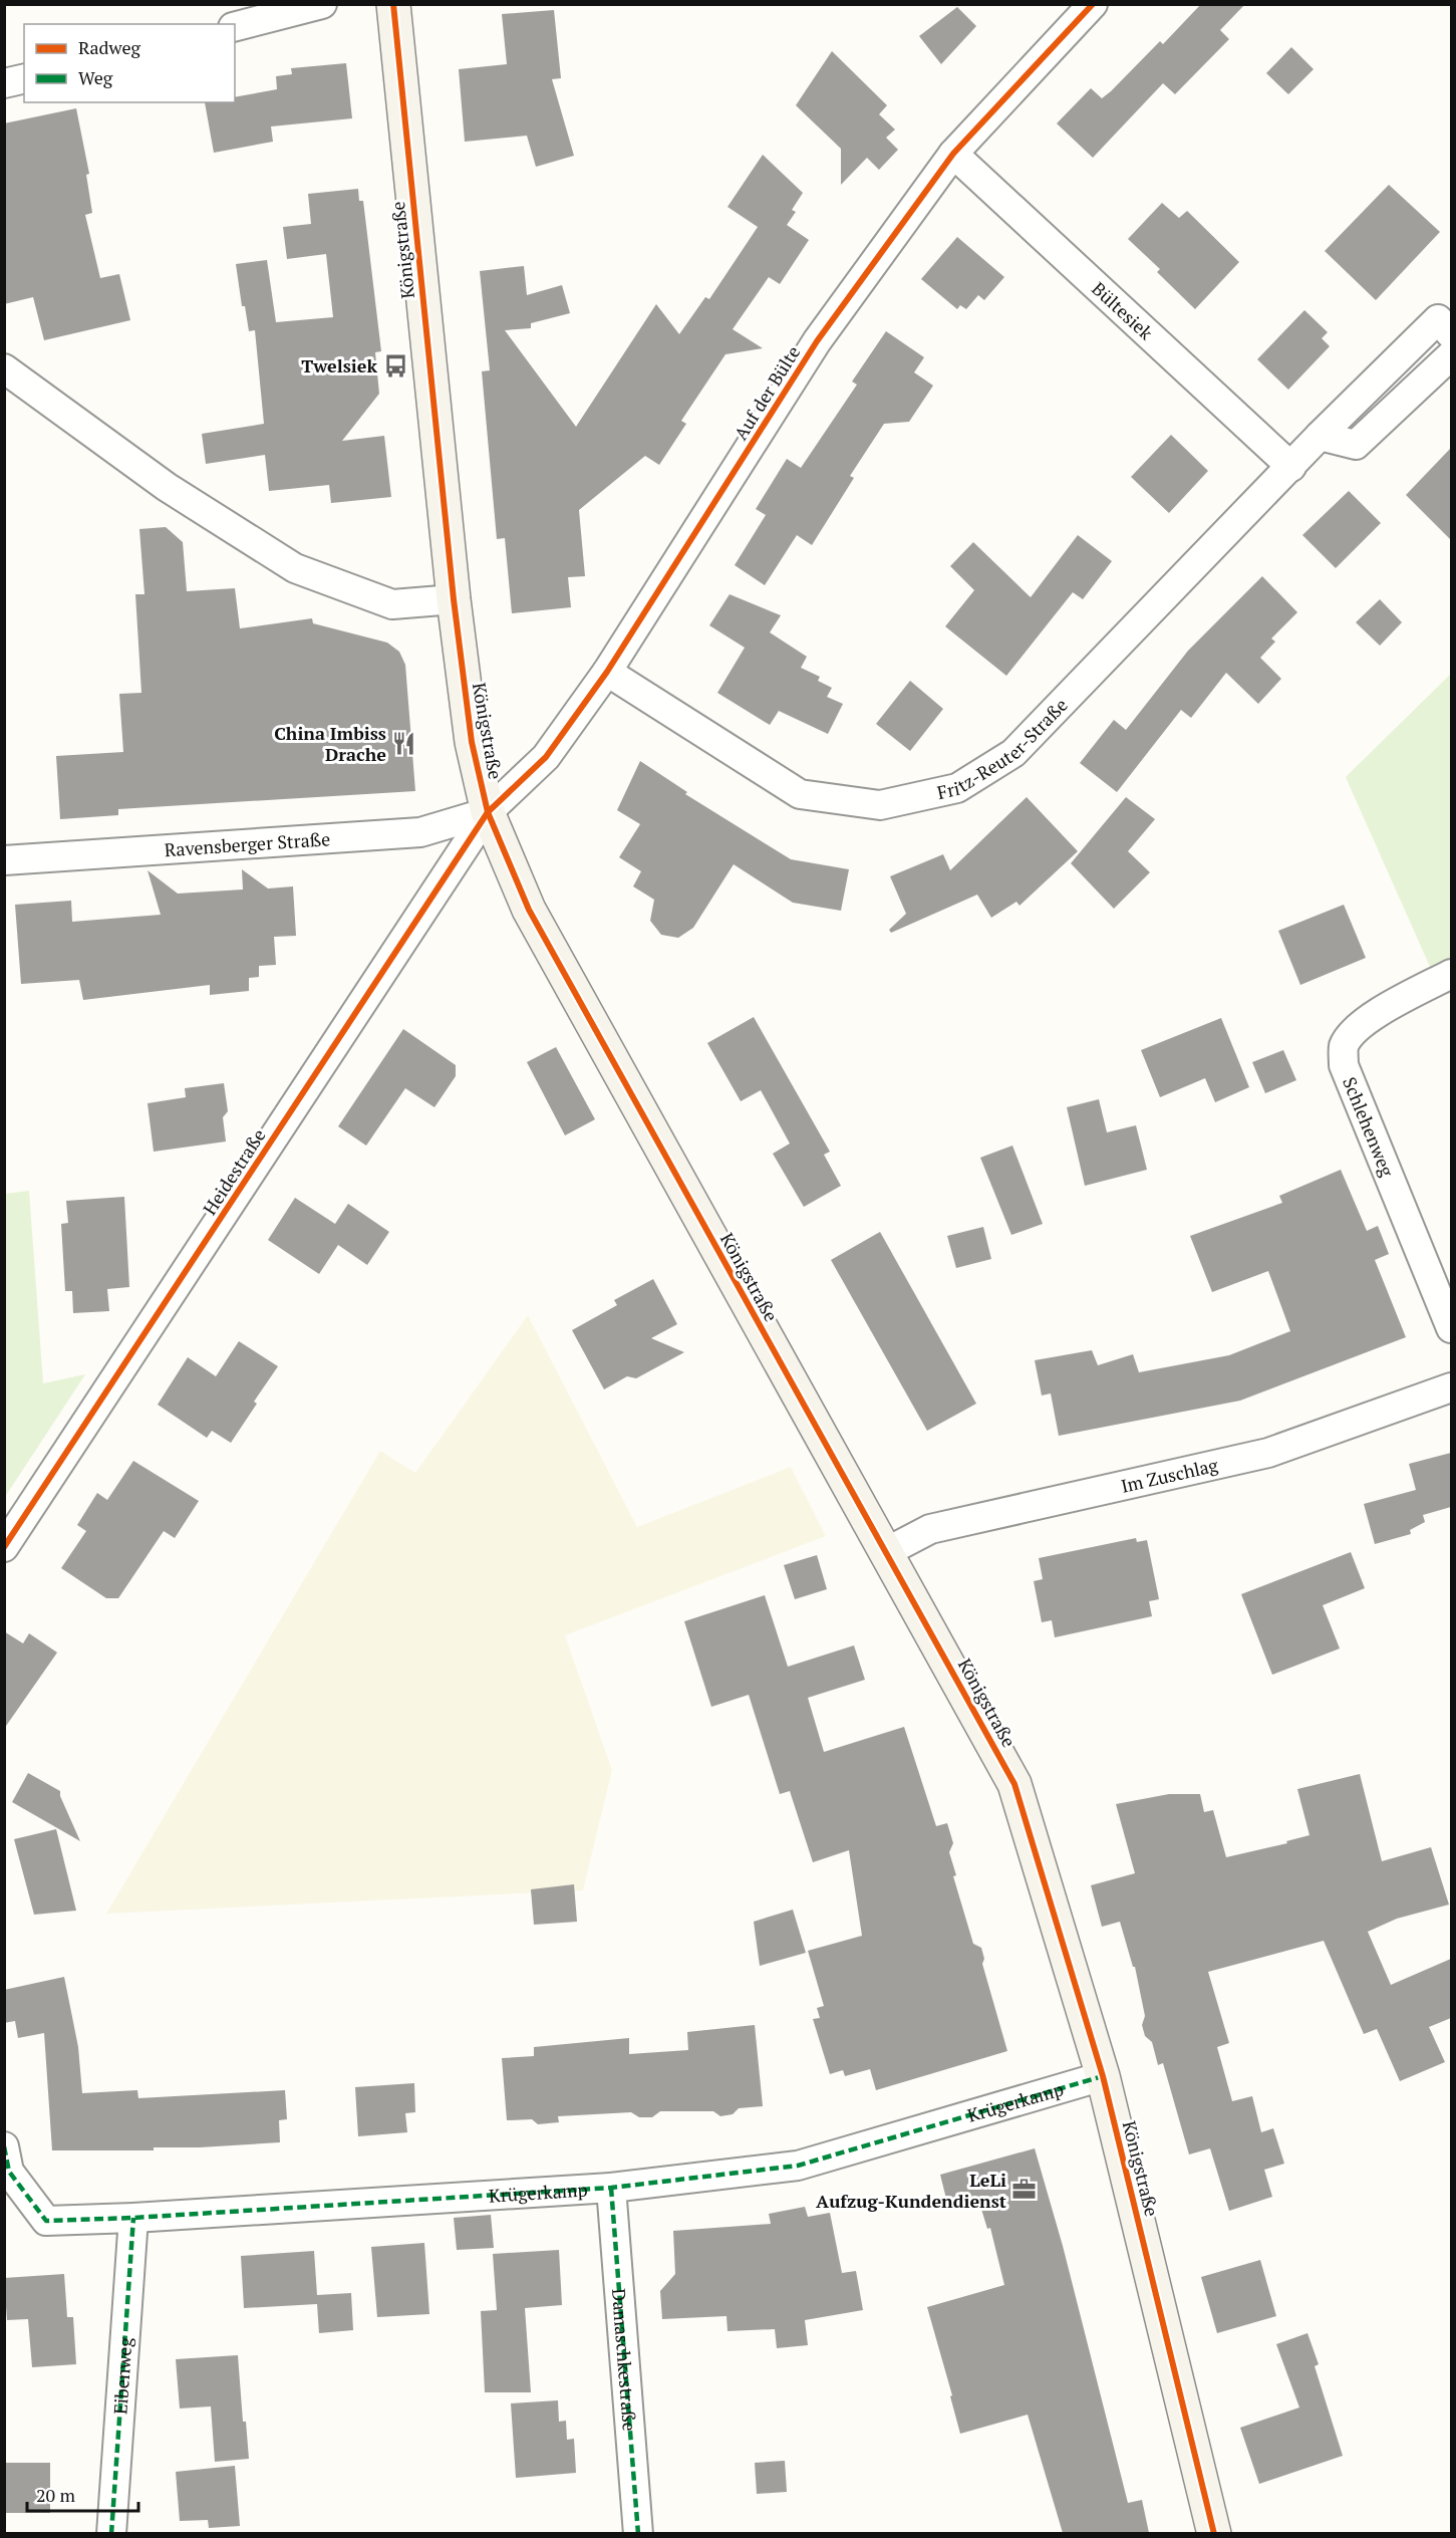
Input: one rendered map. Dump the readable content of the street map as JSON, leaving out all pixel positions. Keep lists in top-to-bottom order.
{
  "streets": {
    "main road": ["Königstraße"],
    "street": [
      "Bültesiek",
      "Auf der Bülte",
      "Fritz-Reuter-Straße",
      "Ravensberger Straße",
      "Schlehenweg",
      "Heidestraße",
      "Im Zuschlag",
      "Krügerkamp",
      "Damaschkestraße",
      "Eibenweg"
    ]
  },
  "crossings": [
    ["Königstraße", "Auf der Bülte"],
    ["Königstraße", "Ravensberger Straße"],
    ["Königstraße", "Heidestraße"],
    ["Königstraße", "Im Zuschlag"],
    ["Königstraße", "Krügerkamp"],
    ["Bültesiek", "Auf der Bülte"],
    ["Bültesiek", "Fritz-Reuter-Straße"],
    ["Auf der Bülte", "Fritz-Reuter-Straße"],
    ["Auf der Bülte", "Ravensberger Straße"],
    ["Auf der Bülte", "Heidestraße"],
    ["Ravensberger Straße", "Heidestraße"],
    ["Krügerkamp", "Damaschkestraße"],
    ["Krügerkamp", "Eibenweg"]
  ],
  "places": {
    "bus stop": ["Twelsiek"],
    "restaurant": ["China Imbiss Drache"],
    "office": ["LeLi Aufzug-Kundendienst"]
  },
  "legend": ["Radweg", "Weg"],
  "scale_bar": "20 m"
}
